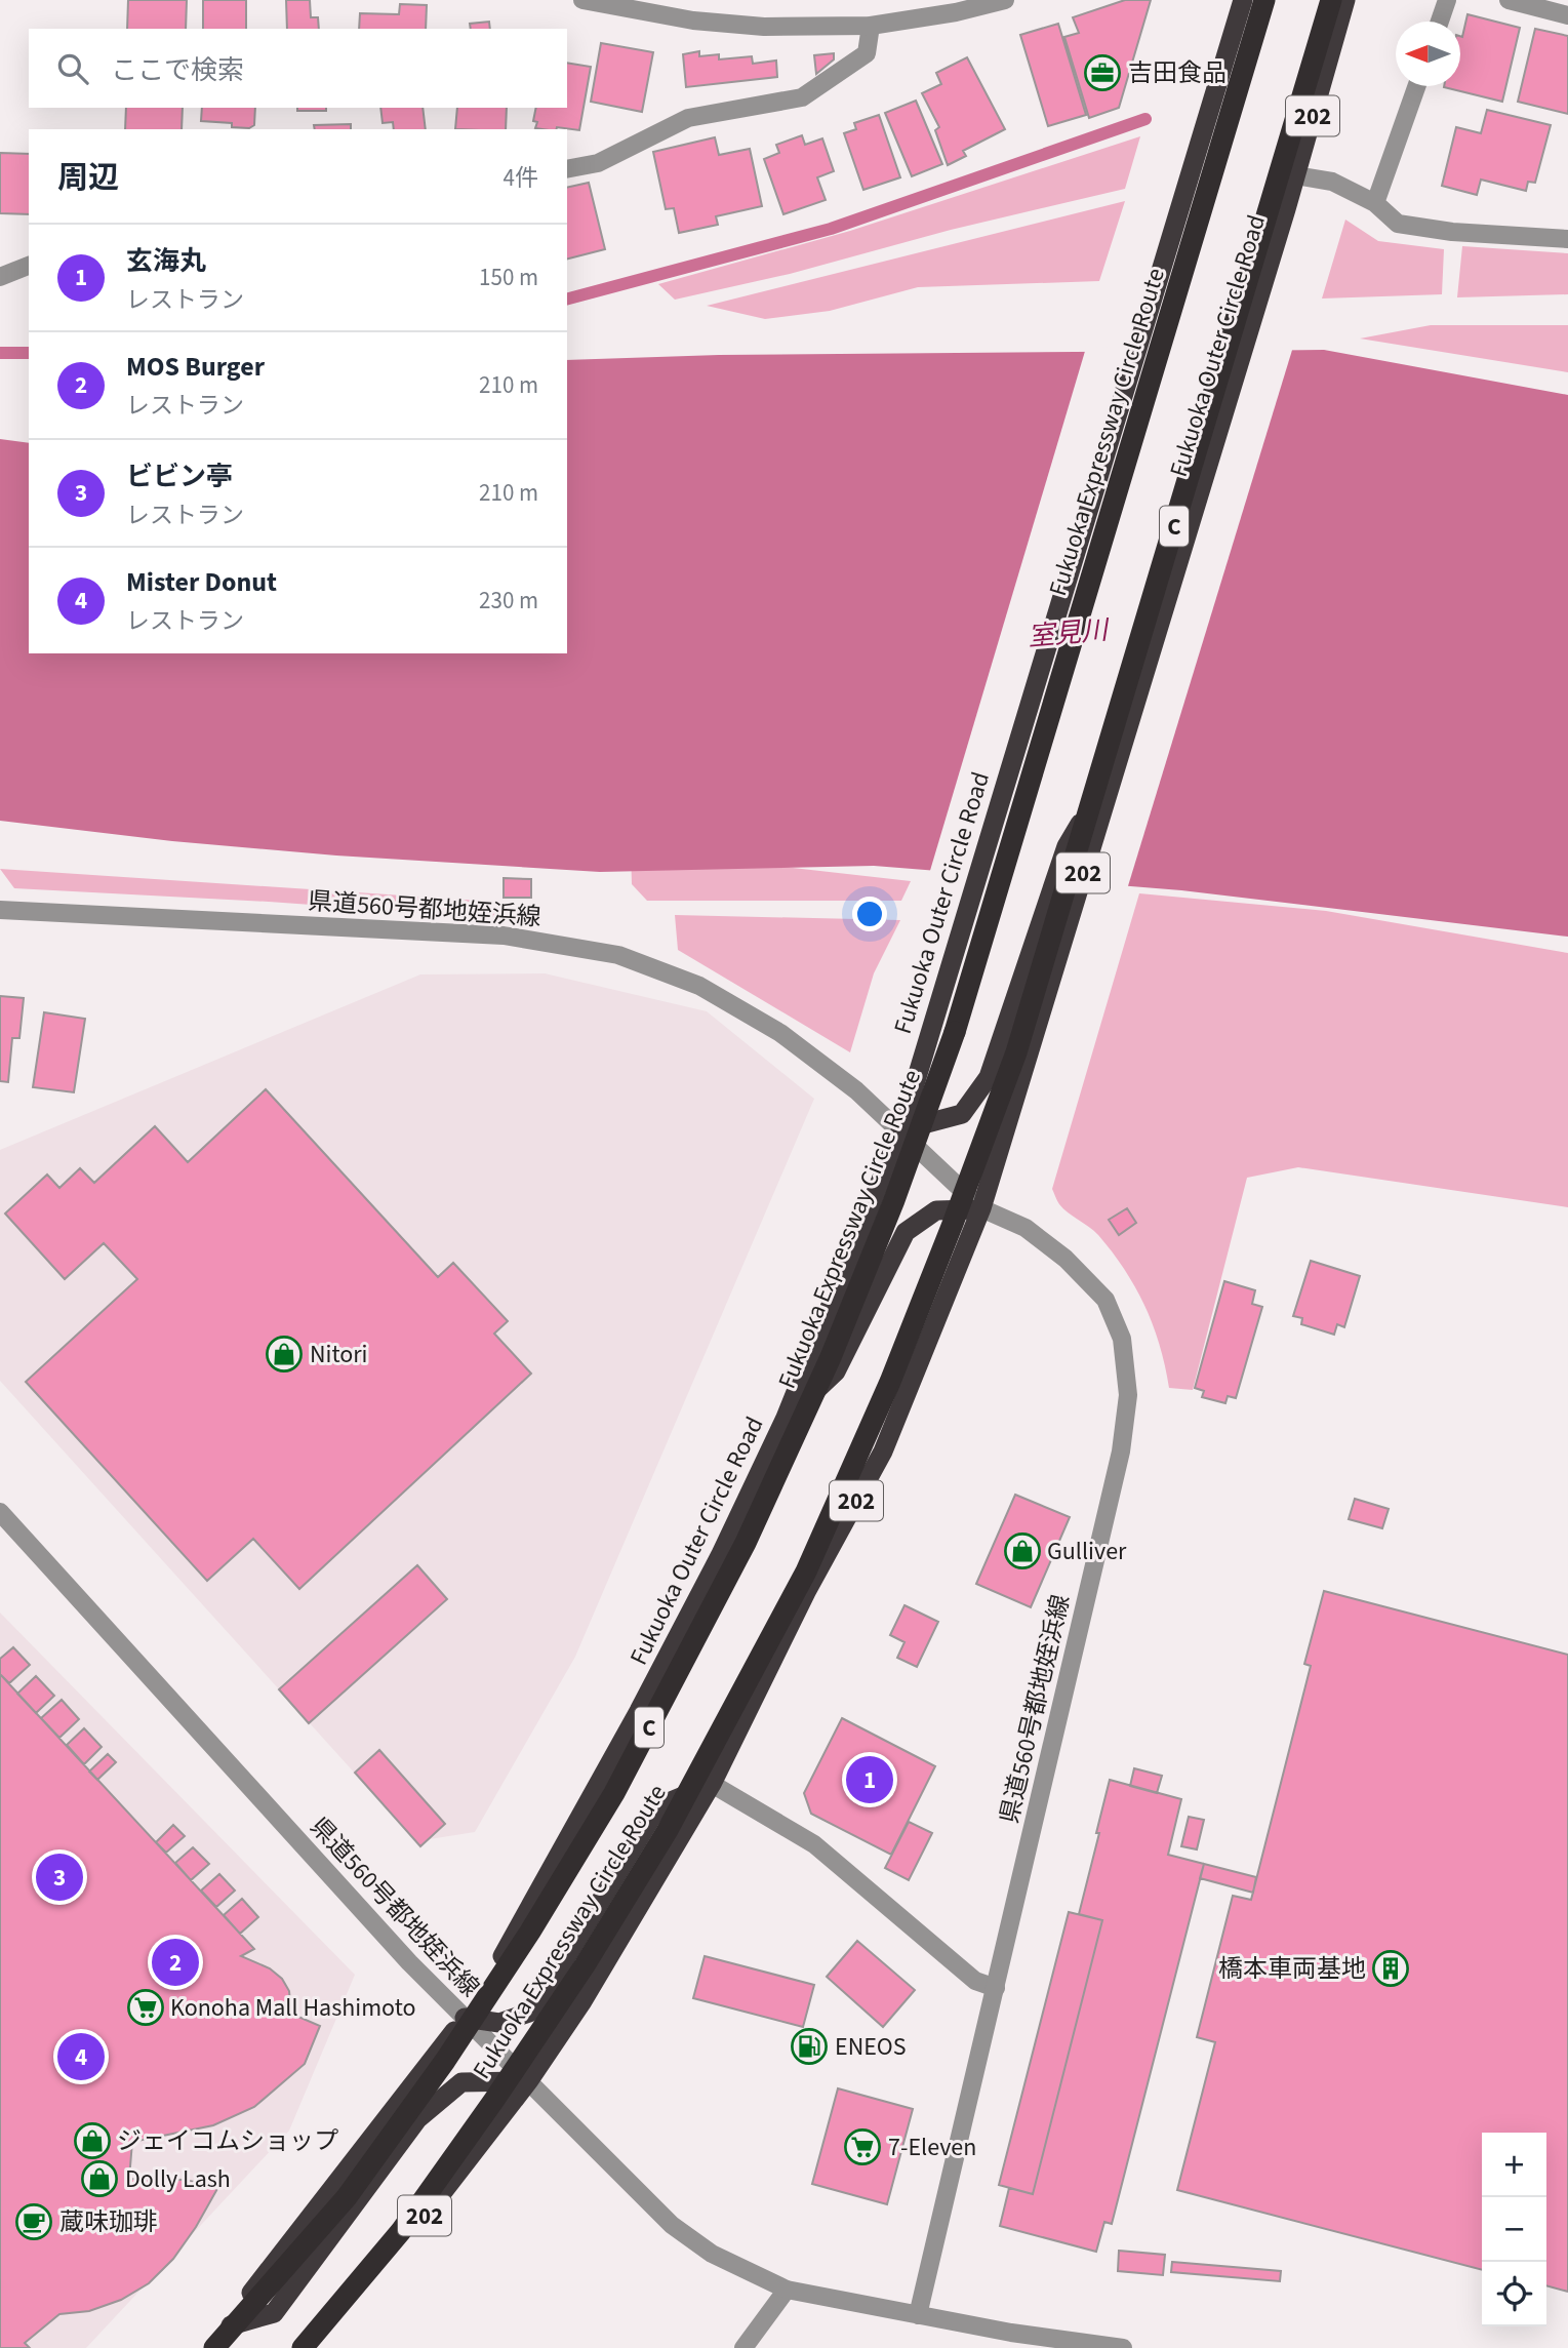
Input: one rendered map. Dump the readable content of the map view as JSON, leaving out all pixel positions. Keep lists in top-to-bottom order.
{
  "streets": {
    "highway": [
      "202",
      "Fukuoka Outer Circle Road",
      "Fukuoka Expressway Circle Route",
      "C"
    ],
    "street": ["県道560号都地姪浜線"]
  },
  "crossings": [
    ["Fukuoka Outer Circle Road", "県道560号都地姪浜線"]
  ],
  "water": ["室見川"],
  "places": {
    "office": ["吉田食品"],
    "shop": [
      "Nitori",
      "Gulliver",
      "ジェイコムショップ",
      "Dolly Lash"
    ],
    "building": ["橋本車両基地"],
    "supermarket": ["Konoha Mall Hashimoto", "7-Eleven"],
    "fuel station": ["ENEOS"],
    "cafe": ["蔵味珈琲"]
  },
  "north": "left",
  "page": {
    "search": "ここで検索",
    "heading": ["周辺", "4件"],
    "list": [
      {
        "mark": "1",
        "name": "玄海丸",
        "note": "レストラン",
        "value": "150 m"
      },
      {
        "mark": "2",
        "name": "MOS Burger",
        "note": "レストラン",
        "value": "210 m"
      },
      {
        "mark": "3",
        "name": "ビビン亭",
        "note": "レストラン",
        "value": "210 m"
      },
      {
        "mark": "4",
        "name": "Mister Donut",
        "note": "レストラン",
        "value": "230 m"
      }
    ],
    "pins": [
      "1",
      "3",
      "2",
      "4"
    ],
    "map_buttons": ["+", "−"]
  }
}
